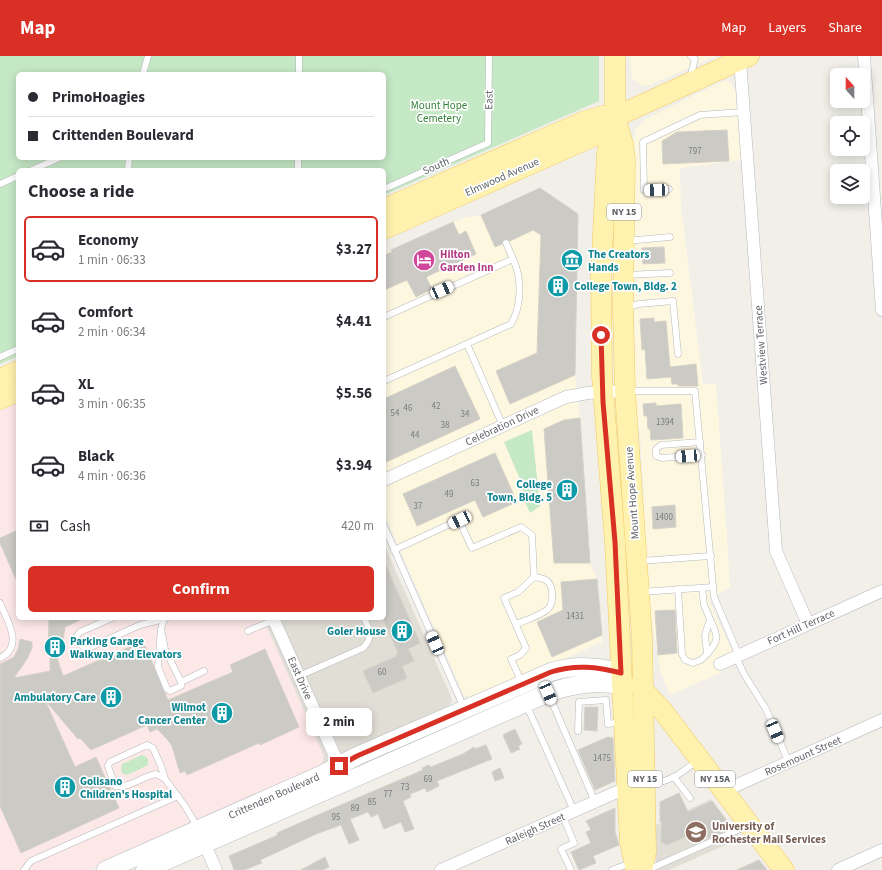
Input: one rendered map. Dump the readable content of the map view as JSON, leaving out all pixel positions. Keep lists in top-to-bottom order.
{
  "streets": {
    "main road": [
      "Elmwood Avenue",
      "NY 15",
      "Mount Hope Avenue",
      "NY 15A"
    ],
    "street": [
      "Westview Terrace",
      "Celebration Drive",
      "Fort Hill Terrace",
      "East Drive",
      "Rosemount Street",
      "Crittenden Boulevard",
      "Raleigh Street"
    ],
    "lane": ["East", "South"]
  },
  "crossings": [
    ["East", "South"],
    ["Elmwood Avenue", "Westview Terrace"],
    ["Elmwood Avenue", "Mount Hope Avenue"],
    ["Westview Terrace", "Fort Hill Terrace"],
    ["Celebration Drive", "Mount Hope Avenue"],
    ["Mount Hope Avenue", "NY 15A"],
    ["Mount Hope Avenue", "Crittenden Boulevard"],
    ["Mount Hope Avenue", "Raleigh Street"],
    ["East Drive", "Crittenden Boulevard"],
    ["Rosemount Street", "NY 15A"]
  ],
  "parks": ["Mount Hope Cemetery"],
  "places": {
    "hotel": ["Hilton Garden Inn"],
    "museum": ["The Creators Hands"],
    "building": [
      "College Town, Bldg. 2",
      "College Town, Bldg. 5",
      "Goler House",
      "Parking Garage Walkway and Elevators",
      "Ambulatory Care",
      "Wilmot Cancer Center",
      "Golisano Children's Hospital"
    ],
    "school or university": ["University of Rochester Mail Services"]
  },
  "house_numbers": [
    "797",
    "42",
    "46",
    "54",
    "34",
    "1394",
    "38",
    "44",
    "63",
    "49",
    "37",
    "1400",
    "1431",
    "60",
    "1475",
    "69",
    "73",
    "77",
    "85",
    "89",
    "95"
  ],
  "north": "top",
  "page": {
    "header": "Map",
    "nav": ["Map", "Layers", "Share"],
    "banner": ["PrimoHoagies", "Crittenden Boulevard"],
    "heading": "Choose a ride",
    "list": [
      {
        "name": "Economy",
        "note": "1 min · 06:33",
        "value": "$3.27"
      },
      {
        "name": "Comfort",
        "note": "2 min · 06:34",
        "value": "$4.41"
      },
      {
        "name": "XL",
        "note": "3 min · 06:35",
        "value": "$5.56"
      },
      {
        "name": "Black",
        "note": "4 min · 06:36",
        "value": "$3.94"
      }
    ],
    "pay": ["Cash", "420 m"],
    "buttons": "Confirm",
    "bubble": "2 min"
  }
}
